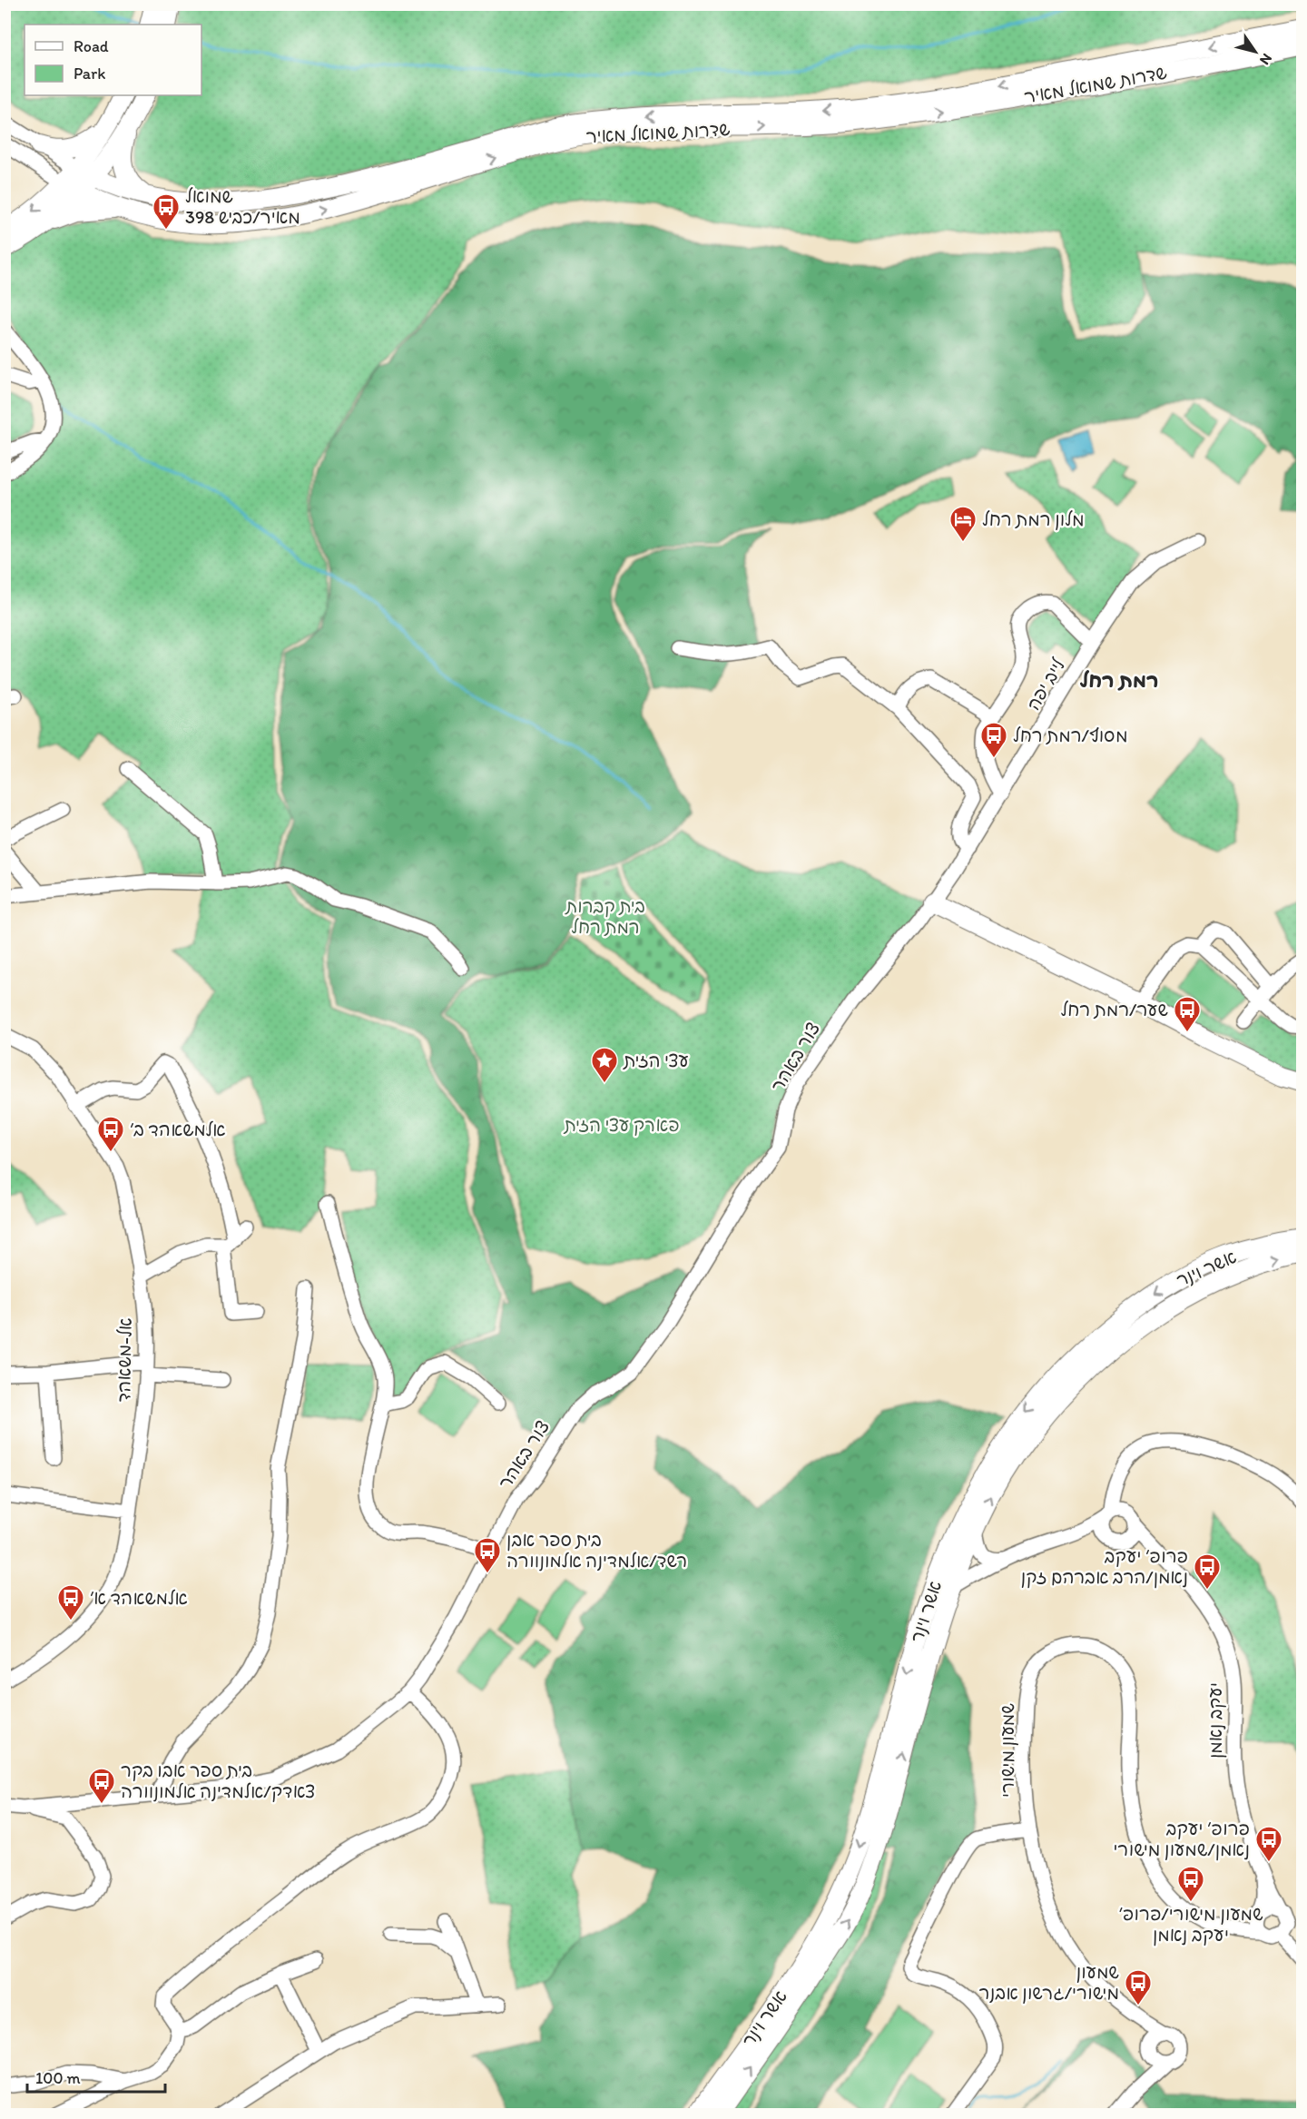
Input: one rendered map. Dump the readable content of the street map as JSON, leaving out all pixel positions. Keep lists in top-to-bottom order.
{
  "streets": {
    "main road": ["שדרות שמואל מאיר", "אשר וינר"],
    "street": [
      "לייב יפה",
      "צור באהר",
      "אל-משאהד",
      "יעקב נאמן",
      "שמעון מישורי"
    ]
  },
  "crossings": [
    ["לייב יפה", "צור באהר"],
    ["יעקב נאמן", "שמעון מישורי"]
  ],
  "districts": ["רמת רחל"],
  "parks": ["בית קברות רמת רחל", "פארק עצי הזית"],
  "places": {
    "bus stop": [
      "שמואל מאיר/כביש 398",
      "מסוף/רמת רחל",
      "שער/רמת רחל",
      "אלמשאהד ב׳",
      "בית ספר אבן רשד/אלמדינה אלמונוורה",
      "פרופ׳ יעקב נאמן/הרב אברהם זקן",
      "אלמשאהד א׳",
      "בית ספר אבו בקר צאדק/אלמדינה אלמונוורה",
      "פרופ׳ יעקב נאמן/שמעון מישורי",
      "שמעון מישורי/פרופ׳ יעקב נאמן",
      "שמעון מישורי/גרשון אבנר"
    ],
    "hotel": ["מלון רמת רחל"],
    "place": ["עצי הזית"]
  },
  "legend": ["Road", "Park"],
  "scale_bar": "100 m",
  "north": "bottom right"
}
